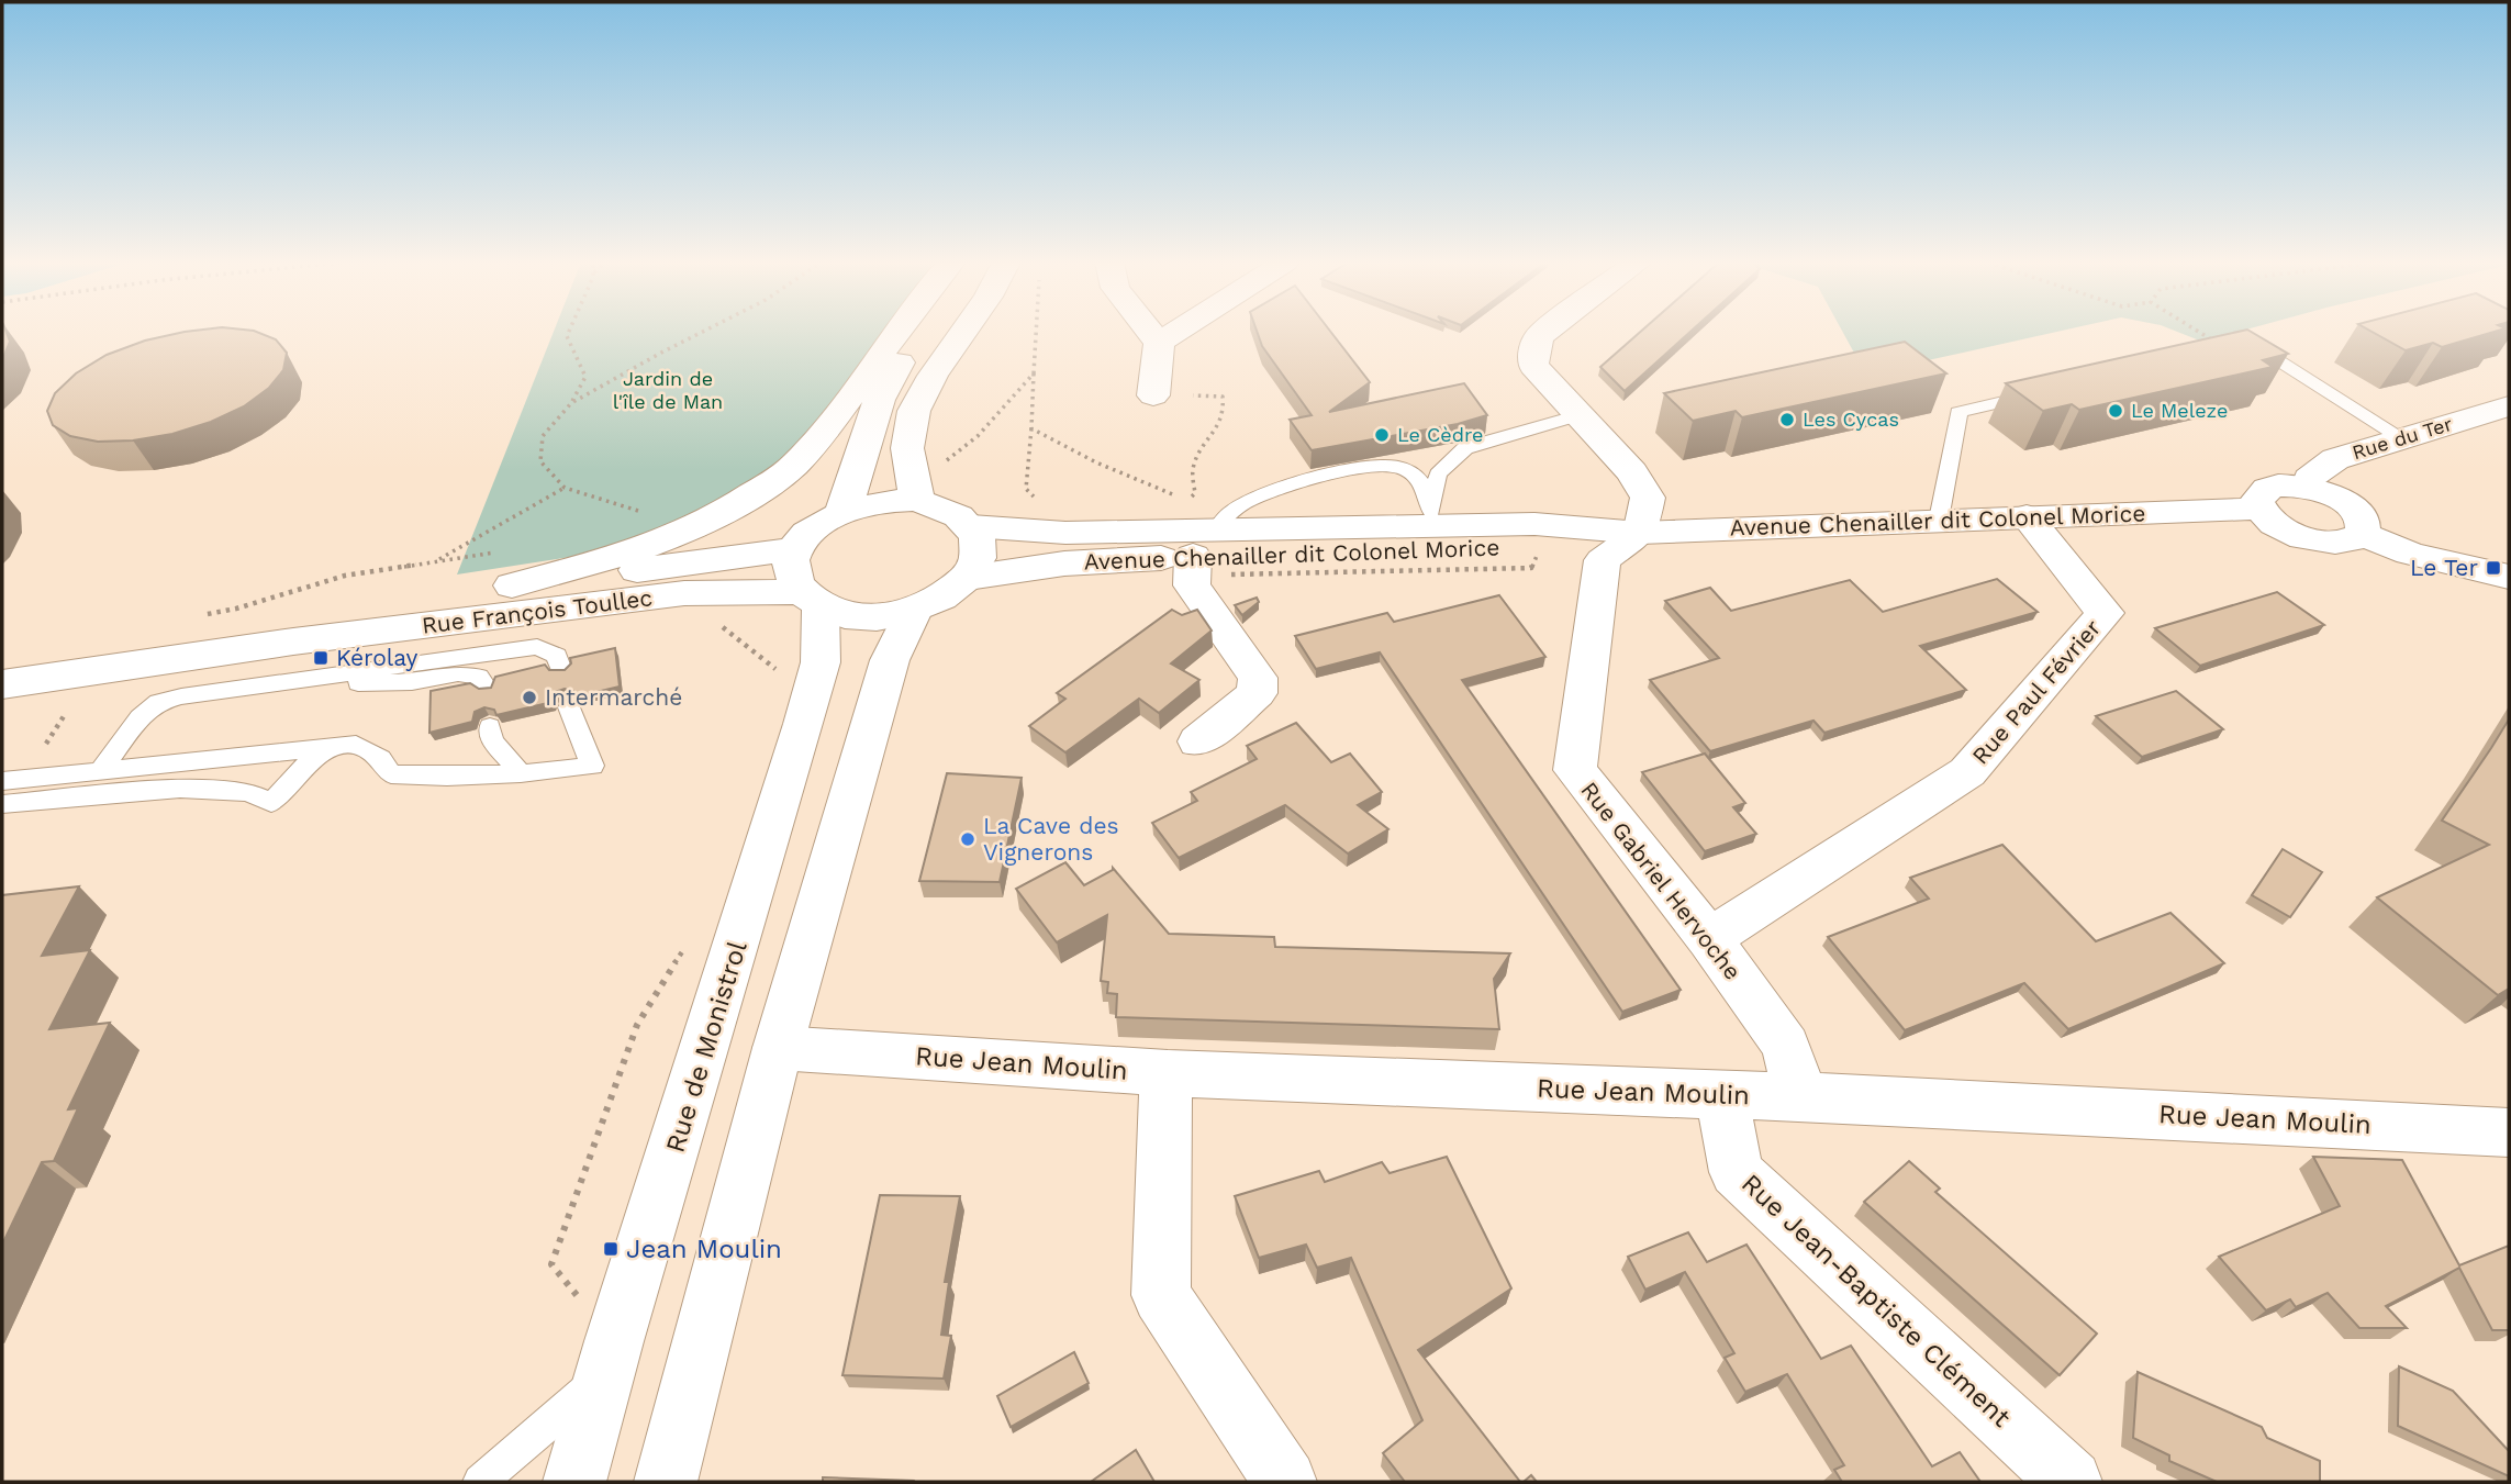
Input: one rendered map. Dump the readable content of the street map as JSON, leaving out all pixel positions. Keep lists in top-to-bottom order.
{
  "streets": {
    "street": [
      "Rue du Ter",
      "Avenue Chenailler dit Colonel Morice",
      "Rue François Toullec",
      "Rue Paul Février",
      "Rue Gabriel Hervoche",
      "Rue de Monistrol",
      "Rue Jean Moulin",
      "Rue Jean-Baptiste Clément"
    ]
  },
  "crossings": [
    ["Avenue Chenailler dit Colonel Morice", "Rue François Toullec"],
    ["Avenue Chenailler dit Colonel Morice", "Rue Paul Février"],
    ["Avenue Chenailler dit Colonel Morice", "Rue Gabriel Hervoche"],
    ["Avenue Chenailler dit Colonel Morice", "Rue de Monistrol"],
    ["Rue François Toullec", "Rue de Monistrol"],
    ["Rue Paul Février", "Rue Gabriel Hervoche"],
    ["Rue Gabriel Hervoche", "Rue Jean Moulin"],
    ["Rue Jean Moulin", "Rue Jean-Baptiste Clément"]
  ],
  "parks": ["Jardin de l'île de Man"],
  "places": {
    "other": [
      "Le Meleze",
      "Les Cycas",
      "Le Cèdre",
      "Intermarché",
      "La Cave des Vignerons"
    ],
    "transit": ["Le Ter", "Kérolay", "Jean Moulin"]
  }
}
